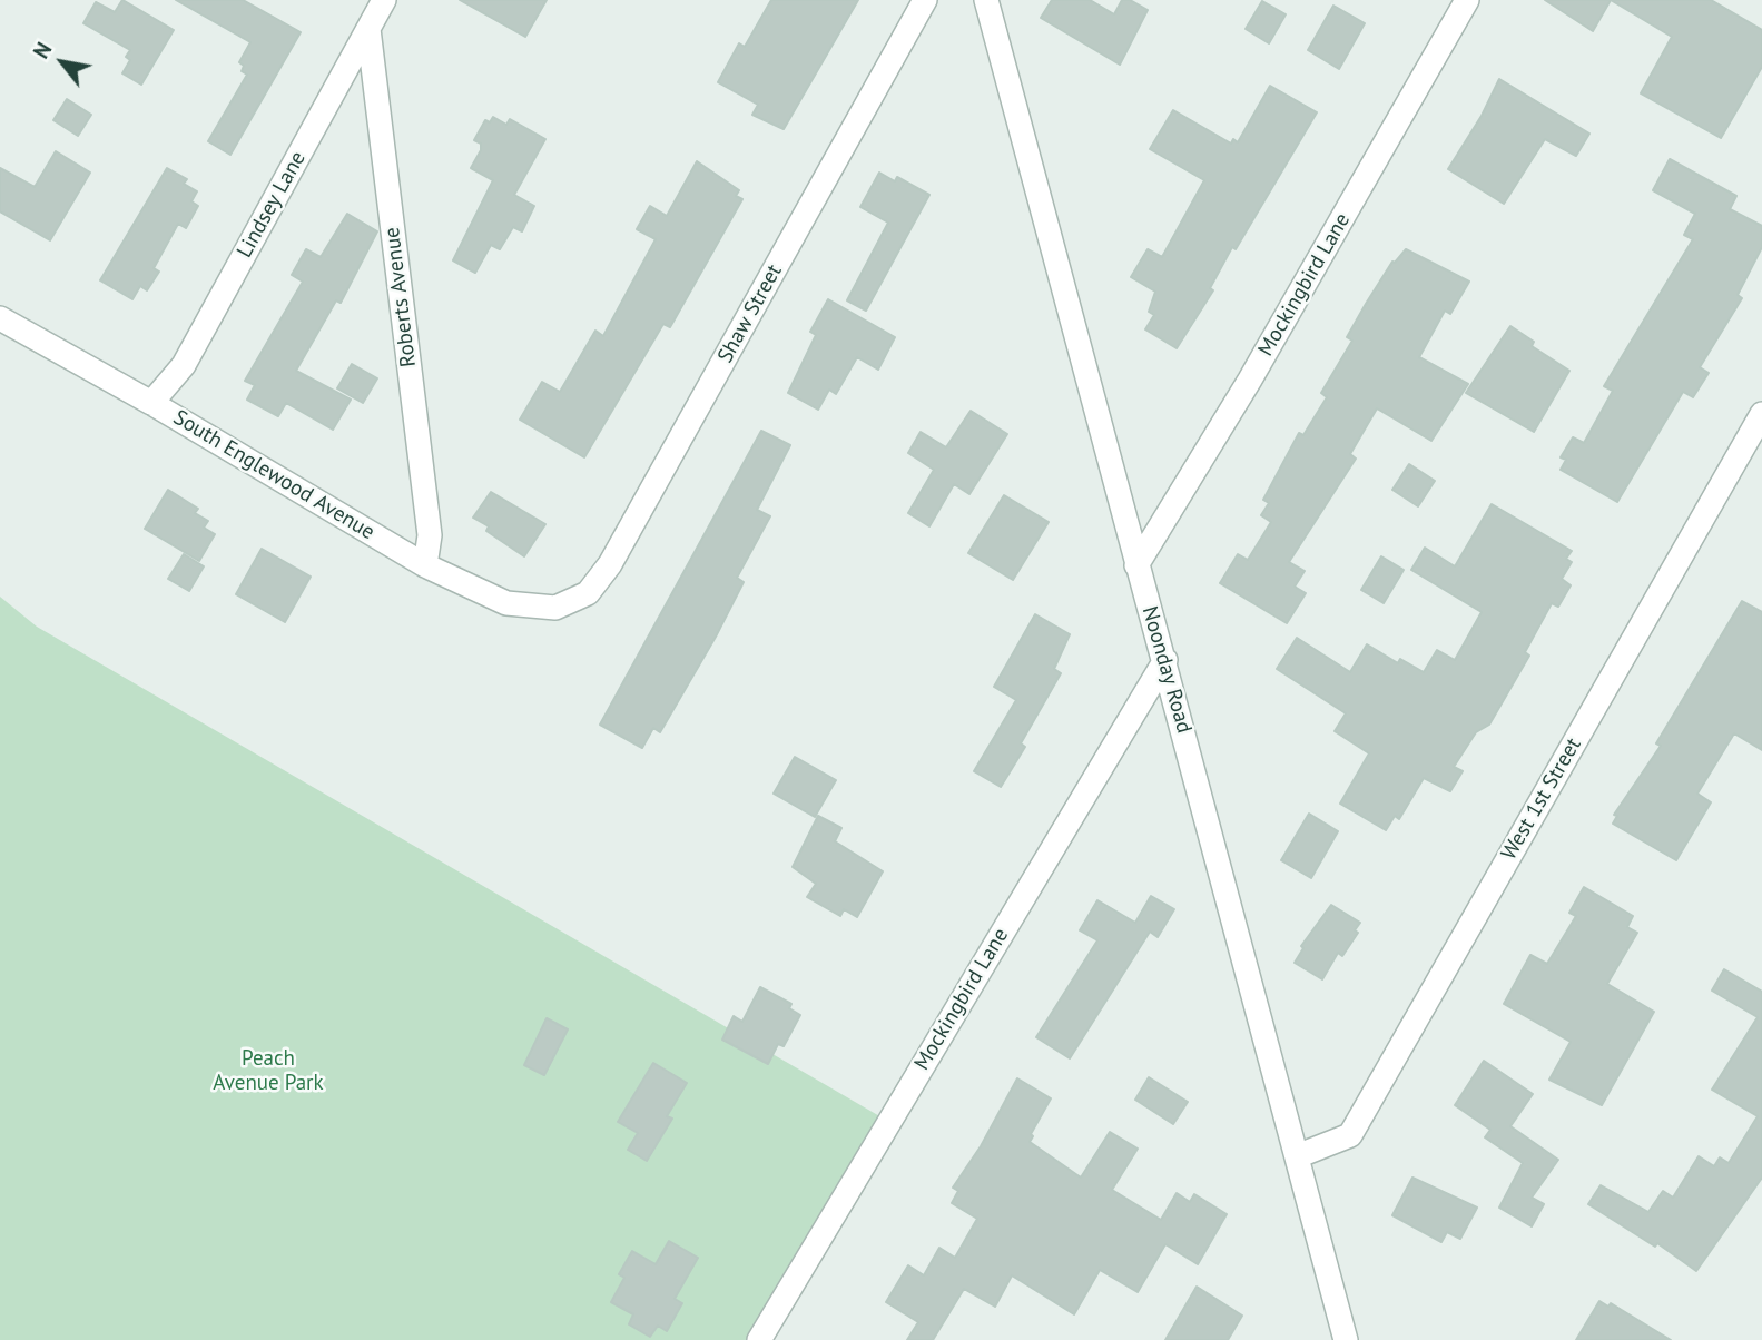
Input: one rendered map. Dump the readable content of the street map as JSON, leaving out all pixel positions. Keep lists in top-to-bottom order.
{
  "streets": {
    "street": [
      "Lindsey Lane",
      "Mockingbird Lane",
      "Roberts Avenue",
      "Shaw Street",
      "South Englewood Avenue",
      "Noonday Road",
      "West 1st Street"
    ]
  },
  "crossings": [
    ["Lindsey Lane", "Roberts Avenue"],
    ["Lindsey Lane", "South Englewood Avenue"],
    ["Mockingbird Lane", "Noonday Road"],
    ["Roberts Avenue", "South Englewood Avenue"],
    ["Shaw Street", "South Englewood Avenue"],
    ["Noonday Road", "West 1st Street"]
  ],
  "parks": ["Peach Avenue Park"],
  "north": "top left"
}
